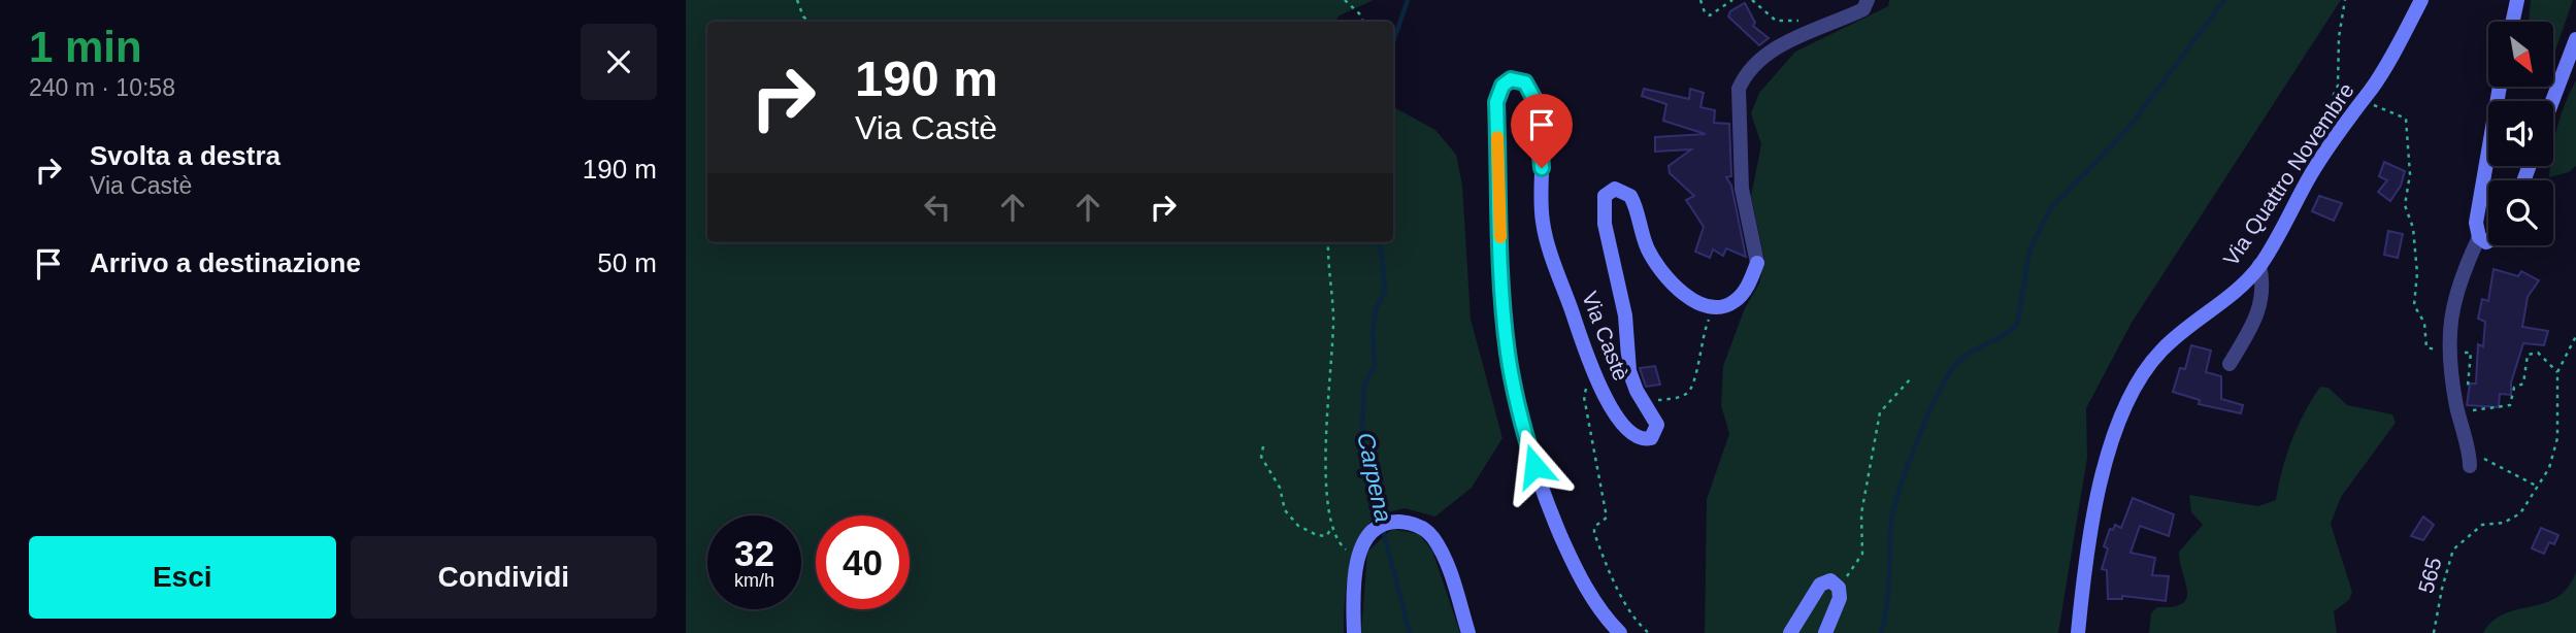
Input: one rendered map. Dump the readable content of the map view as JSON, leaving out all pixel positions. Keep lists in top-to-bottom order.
{
  "streets": {
    "street": ["Via Quattro Novembre", "Via Castè"],
    "path": ["565"]
  },
  "water": ["Carpena"],
  "north": "bottom right",
  "page": {
    "heading": ["1 min", "240 m · 10:58"],
    "turn": ["190 m", "Via Castè"],
    "list": [
      {
        "name": "Svolta a destra",
        "note": "Via Castè",
        "value": "190 m"
      },
      {
        "name": "Arrivo a destinazione",
        "value": "50 m"
      }
    ],
    "speed": "32 km/h",
    "limit": "40",
    "buttons": ["Esci", "Condividi"]
  }
}
